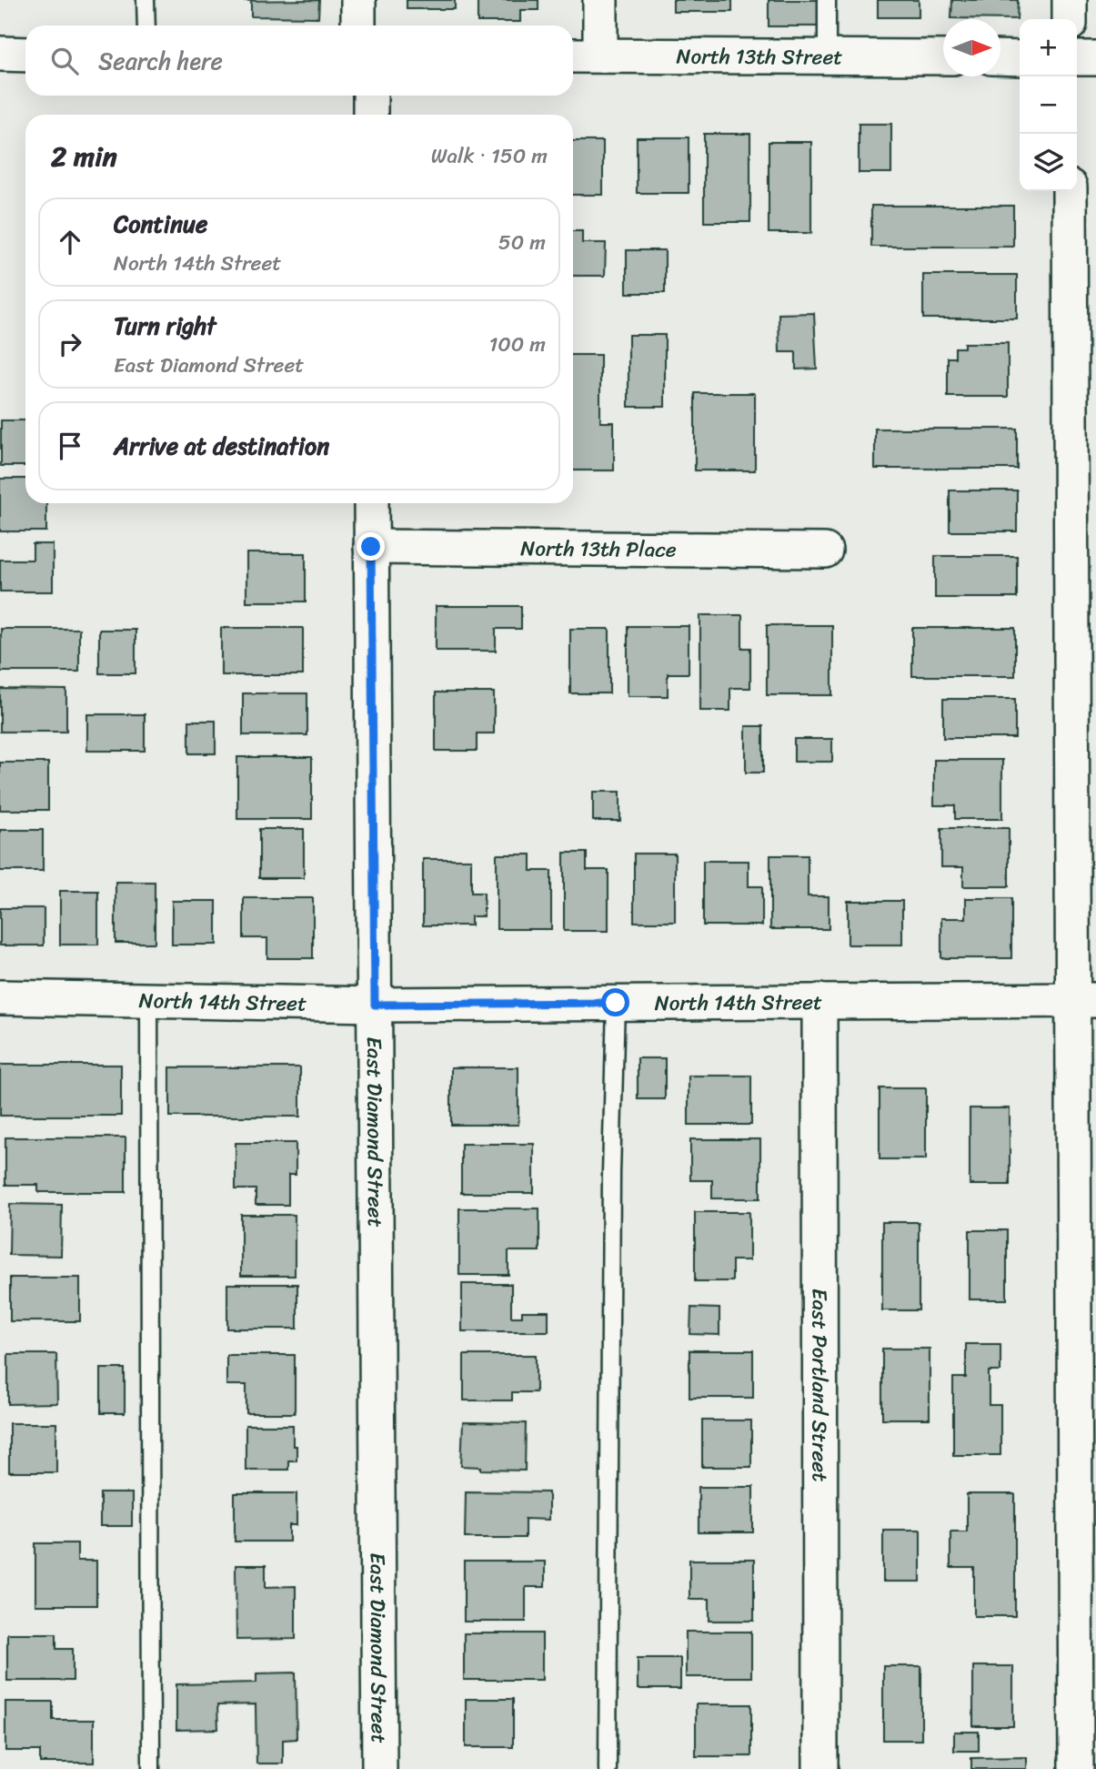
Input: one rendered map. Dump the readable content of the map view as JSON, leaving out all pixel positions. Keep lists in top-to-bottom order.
{
  "streets": {
    "street": [
      "North 13th Street",
      "North 13th Place",
      "North 14th Street",
      "East Diamond Street",
      "East Portland Street"
    ]
  },
  "crossings": [
    ["North 13th Place", "East Diamond Street"],
    ["North 14th Street", "East Diamond Street"],
    ["North 14th Street", "East Portland Street"]
  ],
  "north": "right",
  "page": {
    "map_buttons": ["+", "−"],
    "search": "Search here",
    "heading": ["2 min", "Walk · 150 m"],
    "list": [
      ["Continue", "North 14th Street", "50 m"],
      ["Turn right", "East Diamond Street", "100 m"],
      "Arrive at destination"
    ]
  }
}
